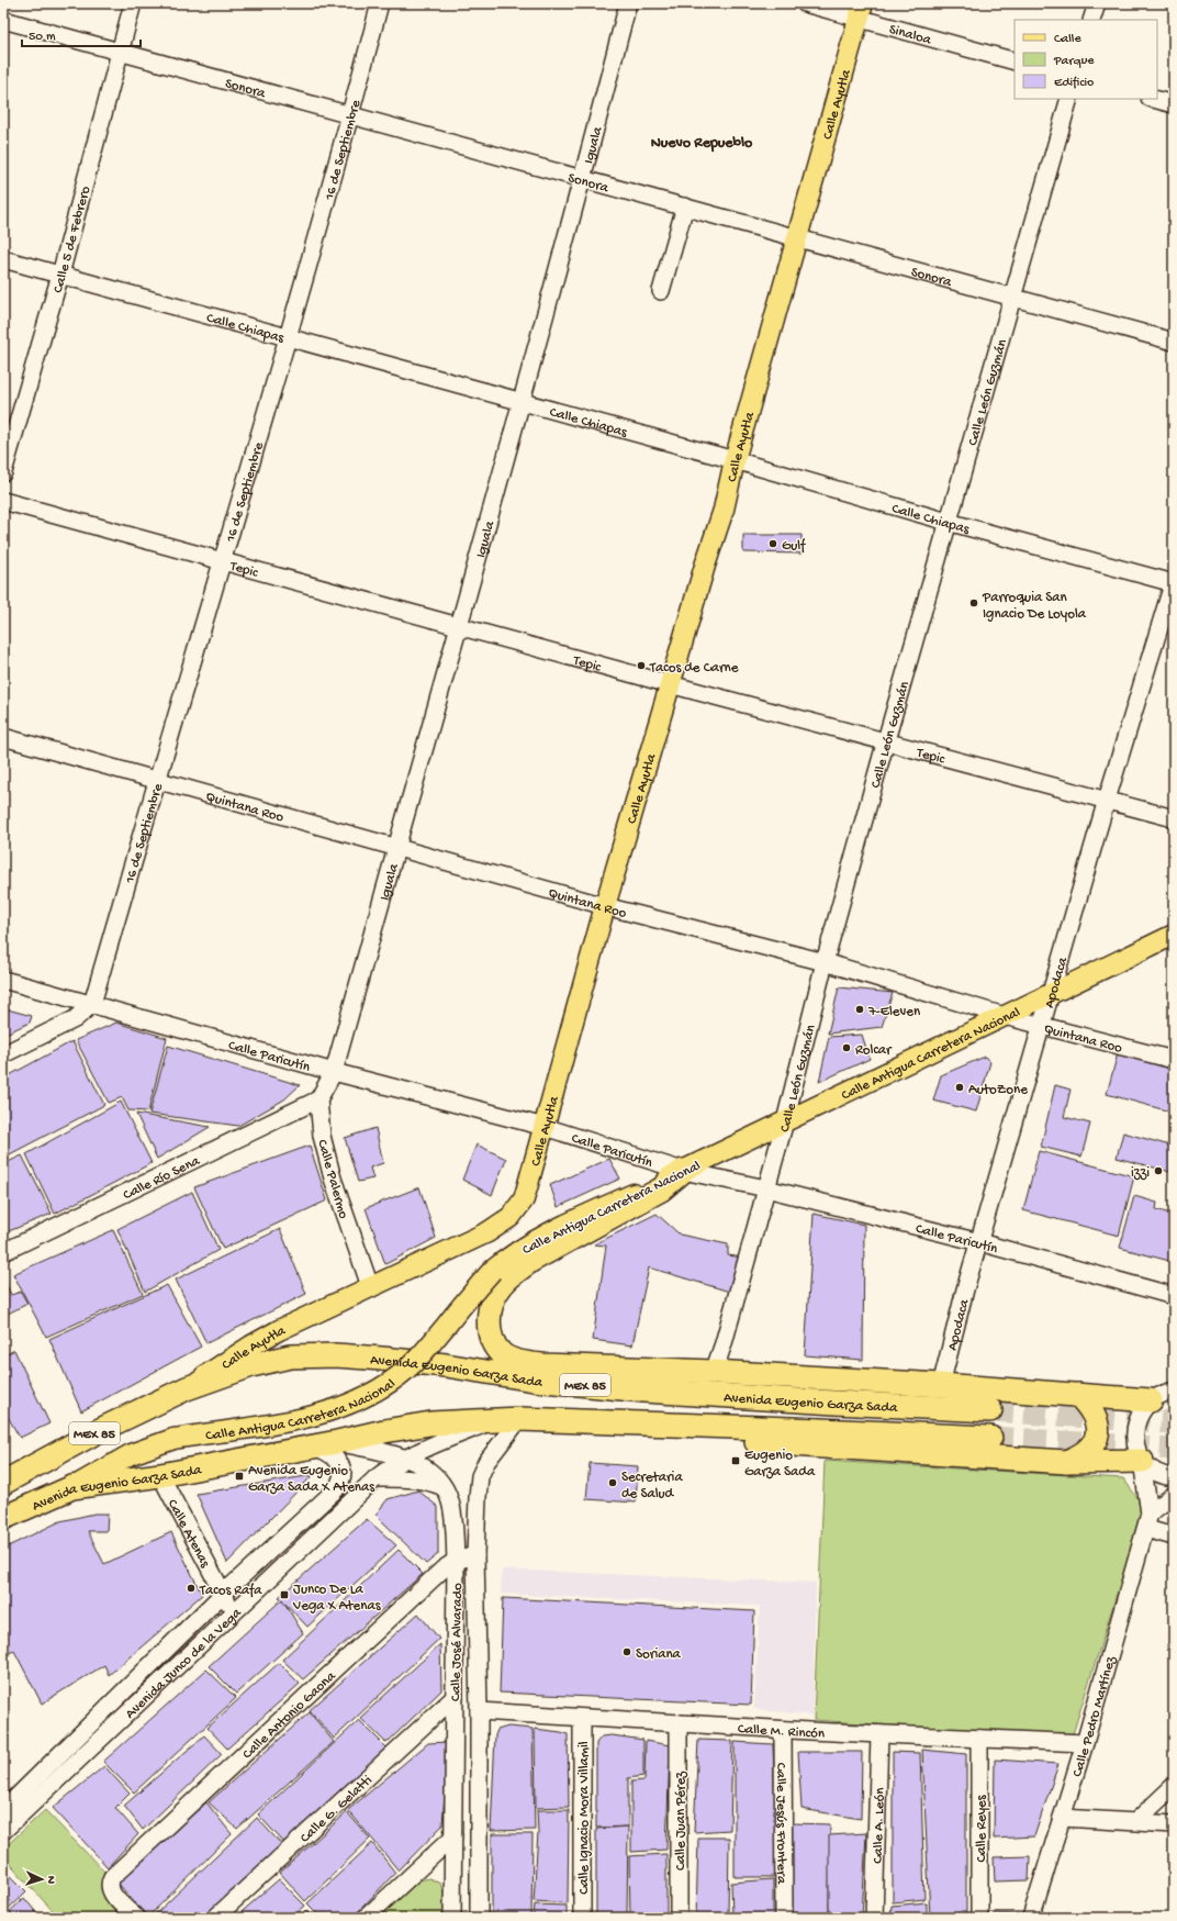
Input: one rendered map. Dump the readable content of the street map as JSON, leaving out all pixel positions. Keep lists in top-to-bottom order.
{
  "streets": {
    "highway": ["Avenida Eugenio Garza Sada", "MEX 85"],
    "main road": ["Calle Ayutla", "Calle Antigua Carretera Nacional"],
    "street": [
      "Sinaloa",
      "Sonora",
      "Iguala",
      "16 de Septiembre",
      "Calle 5 de Febrero",
      "Calle Chiapas",
      "Calle León Guzmán",
      "Tepic",
      "Quintana Roo",
      "Apodaca",
      "Calle Paricutín",
      "Calle Río Sena",
      "Calle Palermo",
      "Calle Atenas",
      "Calle José Alvarado",
      "Avenida Junco de la Vega",
      "Calle Antonio Gaona",
      "Calle Pedro Martínez",
      "Calle M. Rincón",
      "Calle G. Gelatti",
      "Calle Ignacio Mora Villamil",
      "Calle Juan Pérez",
      "Calle Jesús Frontera",
      "Calle A. León",
      "Calle Reyes"
    ]
  },
  "crossings": [
    ["Sinaloa", "Calle Ayutla"],
    ["Sonora", "Calle Ayutla"],
    ["Sonora", "Iguala"],
    ["Sonora", "16 de Septiembre"],
    ["Sonora", "Calle 5 de Febrero"],
    ["Sonora", "Calle León Guzmán"],
    ["Calle Ayutla", "Calle Chiapas"],
    ["Calle Ayutla", "Tepic"],
    ["Calle Ayutla", "Quintana Roo"],
    ["Calle Ayutla", "Calle Paricutín"],
    ["Calle Ayutla", "Calle Palermo"],
    ["Calle Ayutla", "Avenida Eugenio Garza Sada"],
    ["Iguala", "Calle Chiapas"],
    ["Iguala", "Tepic"],
    ["Iguala", "Quintana Roo"],
    ["Iguala", "Calle Paricutín"],
    ["16 de Septiembre", "Calle Chiapas"],
    ["16 de Septiembre", "Tepic"],
    ["16 de Septiembre", "Quintana Roo"],
    ["16 de Septiembre", "Calle Paricutín"],
    ["Calle 5 de Febrero", "Calle Chiapas"],
    ["Calle Chiapas", "Calle León Guzmán"],
    ["Calle Chiapas", "Apodaca"],
    ["Calle León Guzmán", "Tepic"],
    ["Calle León Guzmán", "Quintana Roo"],
    ["Calle León Guzmán", "Calle Antigua Carretera Nacional"],
    ["Calle León Guzmán", "Calle Paricutín"],
    ["Tepic", "Apodaca"],
    ["Quintana Roo", "Apodaca"],
    ["Quintana Roo", "Calle Antigua Carretera Nacional"],
    ["Apodaca", "Calle Antigua Carretera Nacional"],
    ["Apodaca", "Calle Paricutín"],
    ["Calle Antigua Carretera Nacional", "Calle Paricutín"],
    ["Calle Antigua Carretera Nacional", "Avenida Eugenio Garza Sada"],
    ["Calle Río Sena", "Calle Palermo"],
    ["Avenida Eugenio Garza Sada", "Calle Atenas"],
    ["Avenida Eugenio Garza Sada", "Calle José Alvarado"],
    ["Avenida Eugenio Garza Sada", "Avenida Junco de la Vega"],
    ["Calle Atenas", "Avenida Junco de la Vega"],
    ["Calle José Alvarado", "Avenida Junco de la Vega"],
    ["Calle José Alvarado", "Calle Antonio Gaona"],
    ["Calle José Alvarado", "Calle M. Rincón"],
    ["Calle José Alvarado", "Calle G. Gelatti"],
    ["Calle Pedro Martínez", "Calle M. Rincón"],
    ["Calle M. Rincón", "Calle Ignacio Mora Villamil"],
    ["Calle M. Rincón", "Calle Juan Pérez"],
    ["Calle M. Rincón", "Calle Jesús Frontera"],
    ["Calle M. Rincón", "Calle A. León"],
    ["Calle M. Rincón", "Calle Reyes"]
  ],
  "districts": ["Nuevo Repueblo"],
  "places": {
    "other": [
      "Gulf",
      "Parroquia San Ignacio De Loyola",
      "Tacos de Carne",
      "7-Eleven",
      "Rolcar",
      "AutoZone",
      "izzi",
      "Secretaria de Salud",
      "Tacos Rafa",
      "Soriana"
    ],
    "transit": ["Eugenio Garza Sada", "Avenida Eugenio Garza Sada X Atenas", "Junco De La Vega X Atenas"]
  },
  "legend": ["Calle", "Parque", "Edificio"],
  "scale_bar": "50 m",
  "north": "right"
}
